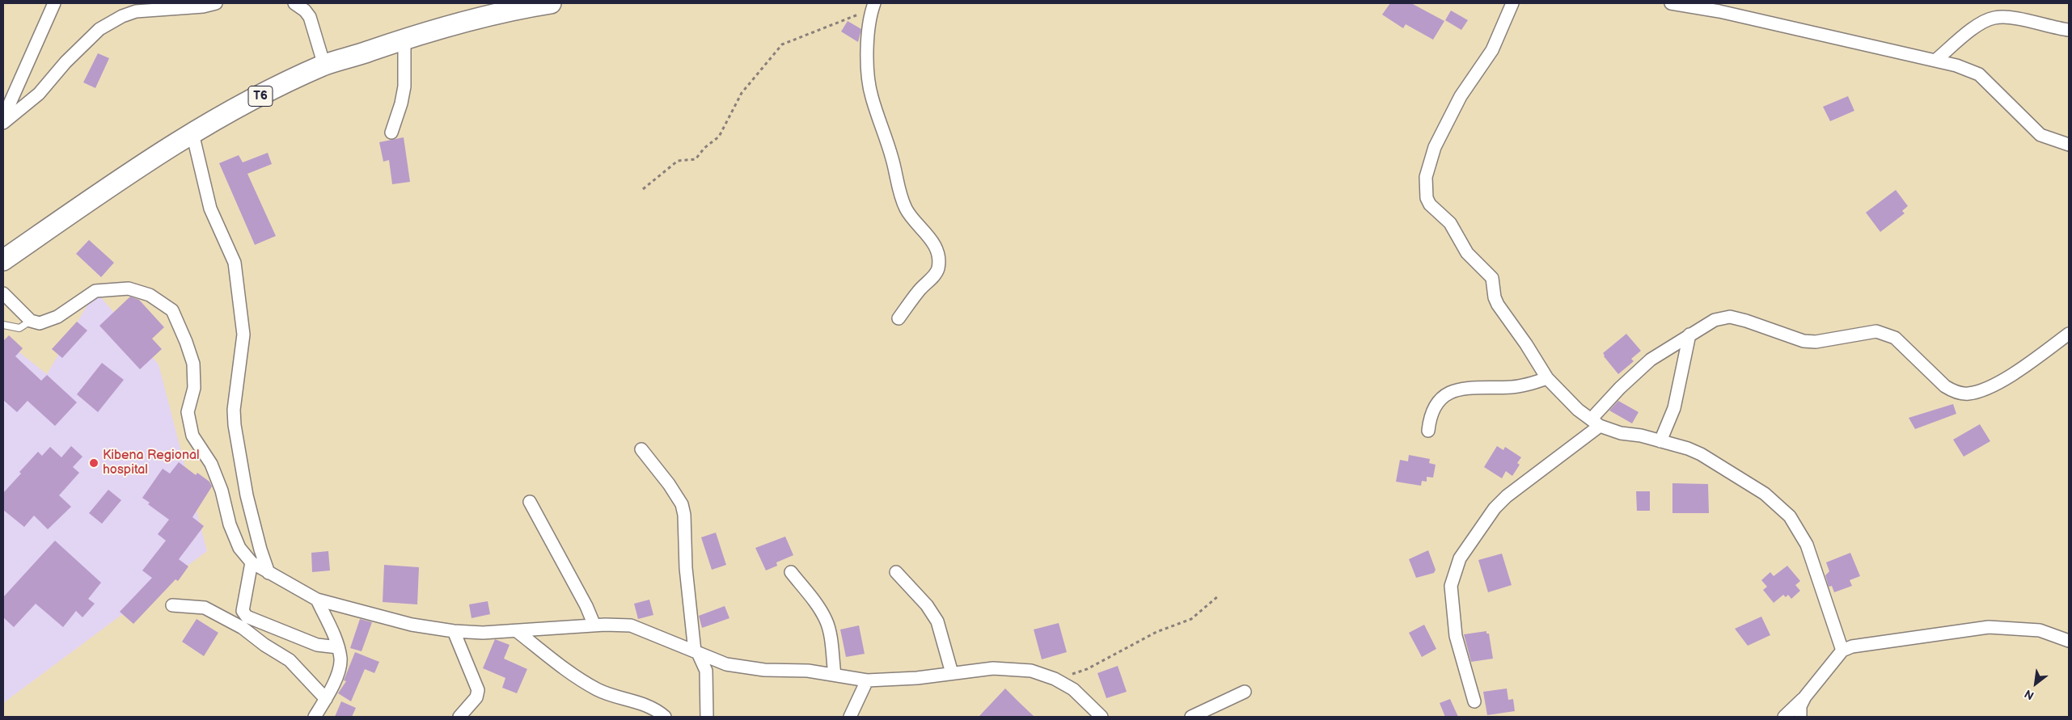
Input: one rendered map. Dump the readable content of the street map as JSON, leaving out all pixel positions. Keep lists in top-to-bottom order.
{
  "streets": {
    "highway": ["T6"]
  },
  "places": ["Kibena Regional hospital"],
  "north": "bottom left"
}
